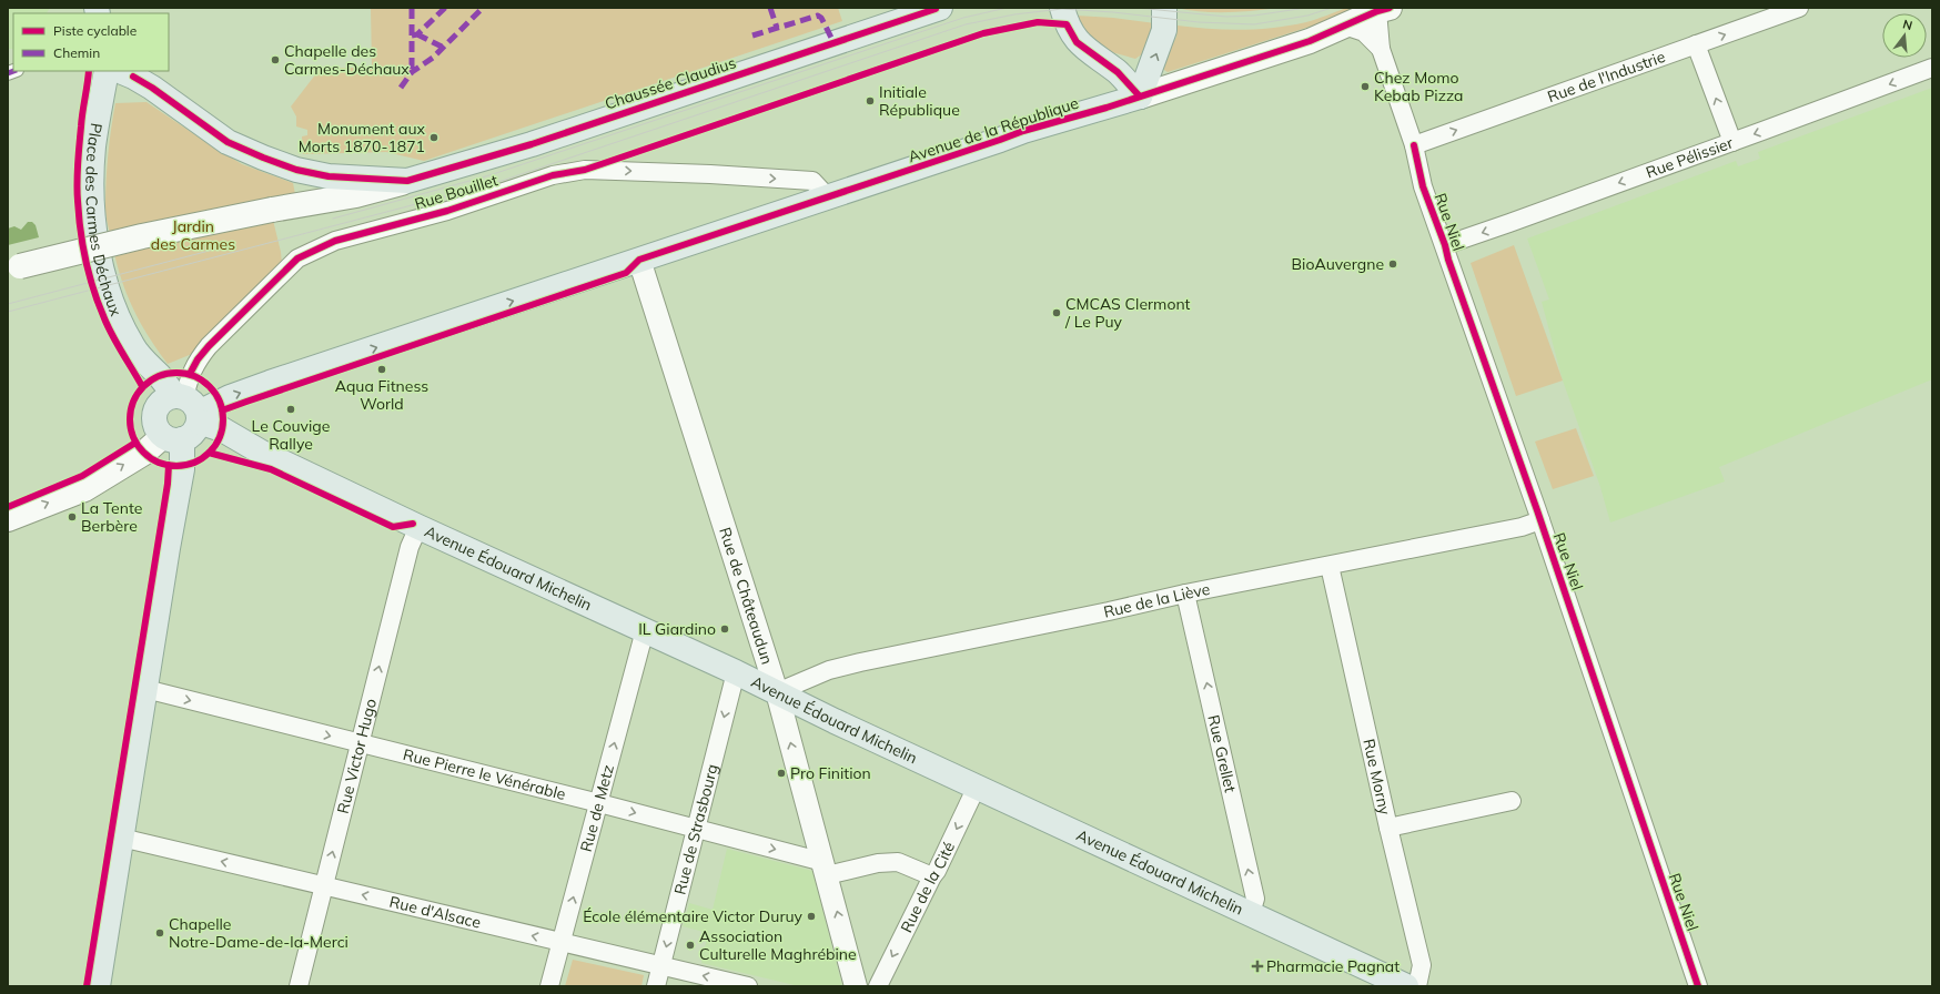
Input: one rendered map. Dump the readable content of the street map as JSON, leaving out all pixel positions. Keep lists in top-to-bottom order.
{
  "streets": {
    "main road": [
      "Chaussée Claudius",
      "Avenue de la République",
      "Place des Carmes Déchaux",
      "Avenue Édouard Michelin"
    ],
    "street": [
      "Rue de l'Industrie",
      "Rue Pélissier",
      "Rue Bouillet",
      "Rue Niel",
      "Rue de Châteaudun",
      "Rue de la Liève",
      "Rue Grellet",
      "Rue Victor Hugo",
      "Rue Pierre le Vénérable",
      "Rue Morny",
      "Rue de Metz",
      "Rue de Strasbourg",
      "Rue de la Cité",
      "Rue d'Alsace"
    ]
  },
  "crossings": [
    ["Rue de l'Industrie", "Rue Niel"],
    ["Avenue de la République", "Rue Bouillet"],
    ["Avenue de la République", "Place des Carmes Déchaux"],
    ["Avenue de la République", "Rue Niel"],
    ["Avenue de la République", "Avenue Édouard Michelin"],
    ["Avenue de la République", "Rue de Châteaudun"],
    ["Rue Pélissier", "Rue Niel"],
    ["Rue Bouillet", "Place des Carmes Déchaux"],
    ["Rue Bouillet", "Avenue Édouard Michelin"],
    ["Place des Carmes Déchaux", "Avenue Édouard Michelin"],
    ["Rue Niel", "Rue de la Liève"],
    ["Avenue Édouard Michelin", "Rue de Châteaudun"],
    ["Avenue Édouard Michelin", "Rue de la Liève"],
    ["Avenue Édouard Michelin", "Rue Grellet"],
    ["Avenue Édouard Michelin", "Rue Victor Hugo"],
    ["Avenue Édouard Michelin", "Rue de Metz"],
    ["Avenue Édouard Michelin", "Rue de Strasbourg"],
    ["Avenue Édouard Michelin", "Rue de la Cité"],
    ["Rue de Châteaudun", "Rue de la Liève"],
    ["Rue de Châteaudun", "Rue Pierre le Vénérable"],
    ["Rue de la Liève", "Rue Grellet"],
    ["Rue de la Liève", "Rue Morny"],
    ["Rue Victor Hugo", "Rue Pierre le Vénérable"],
    ["Rue Victor Hugo", "Rue d'Alsace"],
    ["Rue Pierre le Vénérable", "Rue de Metz"],
    ["Rue Pierre le Vénérable", "Rue de Strasbourg"],
    ["Rue de Metz", "Rue d'Alsace"],
    ["Rue de Strasbourg", "Rue d'Alsace"]
  ],
  "one_way": [
    "Rue de l'Industrie",
    "Rue Pélissier",
    "Rue Bouillet",
    "Rue de Châteaudun",
    "Rue Grellet",
    "Rue Victor Hugo",
    "Rue Pierre le Vénérable",
    "Rue de Metz",
    "Rue de Strasbourg",
    "Rue de la Cité",
    "Rue d'Alsace"
  ],
  "parks": ["Jardin des Carmes"],
  "places": {
    "other": [
      "Chapelle des Carmes-Déchaux",
      "Chez Momo Kebab Pizza",
      "Initiale République",
      "Monument aux Morts 1870-1871",
      "BioAuvergne",
      "CMCAS Clermont / Le Puy",
      "Aqua Fitness World",
      "Le Couvige Rallye",
      "La Tente Berbère",
      "IL Giardino",
      "Pro Finition",
      "École élémentaire Victor Duruy",
      "Chapelle Notre-Dame-de-la-Merci",
      "Association Culturelle Maghrébine"
    ],
    "health": ["Pharmacie Pagnat"]
  },
  "legend": ["Piste cyclable", "Chemin"],
  "north": "top"
}
